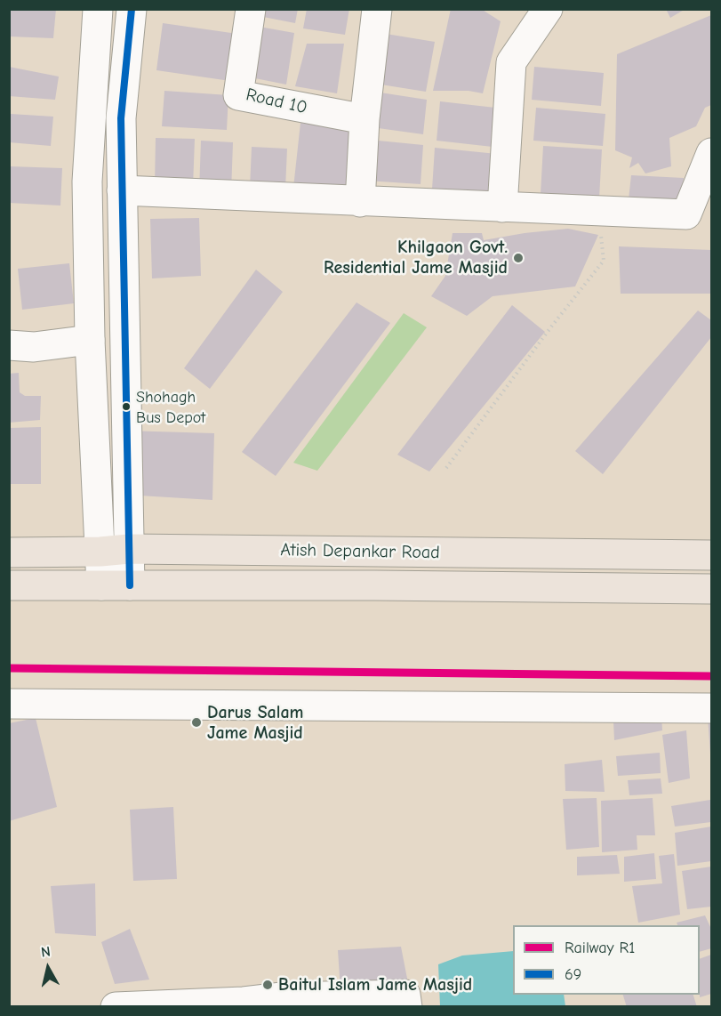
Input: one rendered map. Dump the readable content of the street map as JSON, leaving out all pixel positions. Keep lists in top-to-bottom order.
{
  "streets": {
    "main road": ["Atish Depankar Road"],
    "street": ["Road 10"]
  },
  "places": [
    "Khilgaon Govt. Residential Jame Masjid",
    "Shohagh Bus Depot",
    "Darus Salam Jame Masjid",
    "Baitul Islam Jame Masjid"
  ],
  "lines": ["transit line 69", "rail line R1"],
  "legend": ["Railway R1", "69"],
  "north": "top"
}
